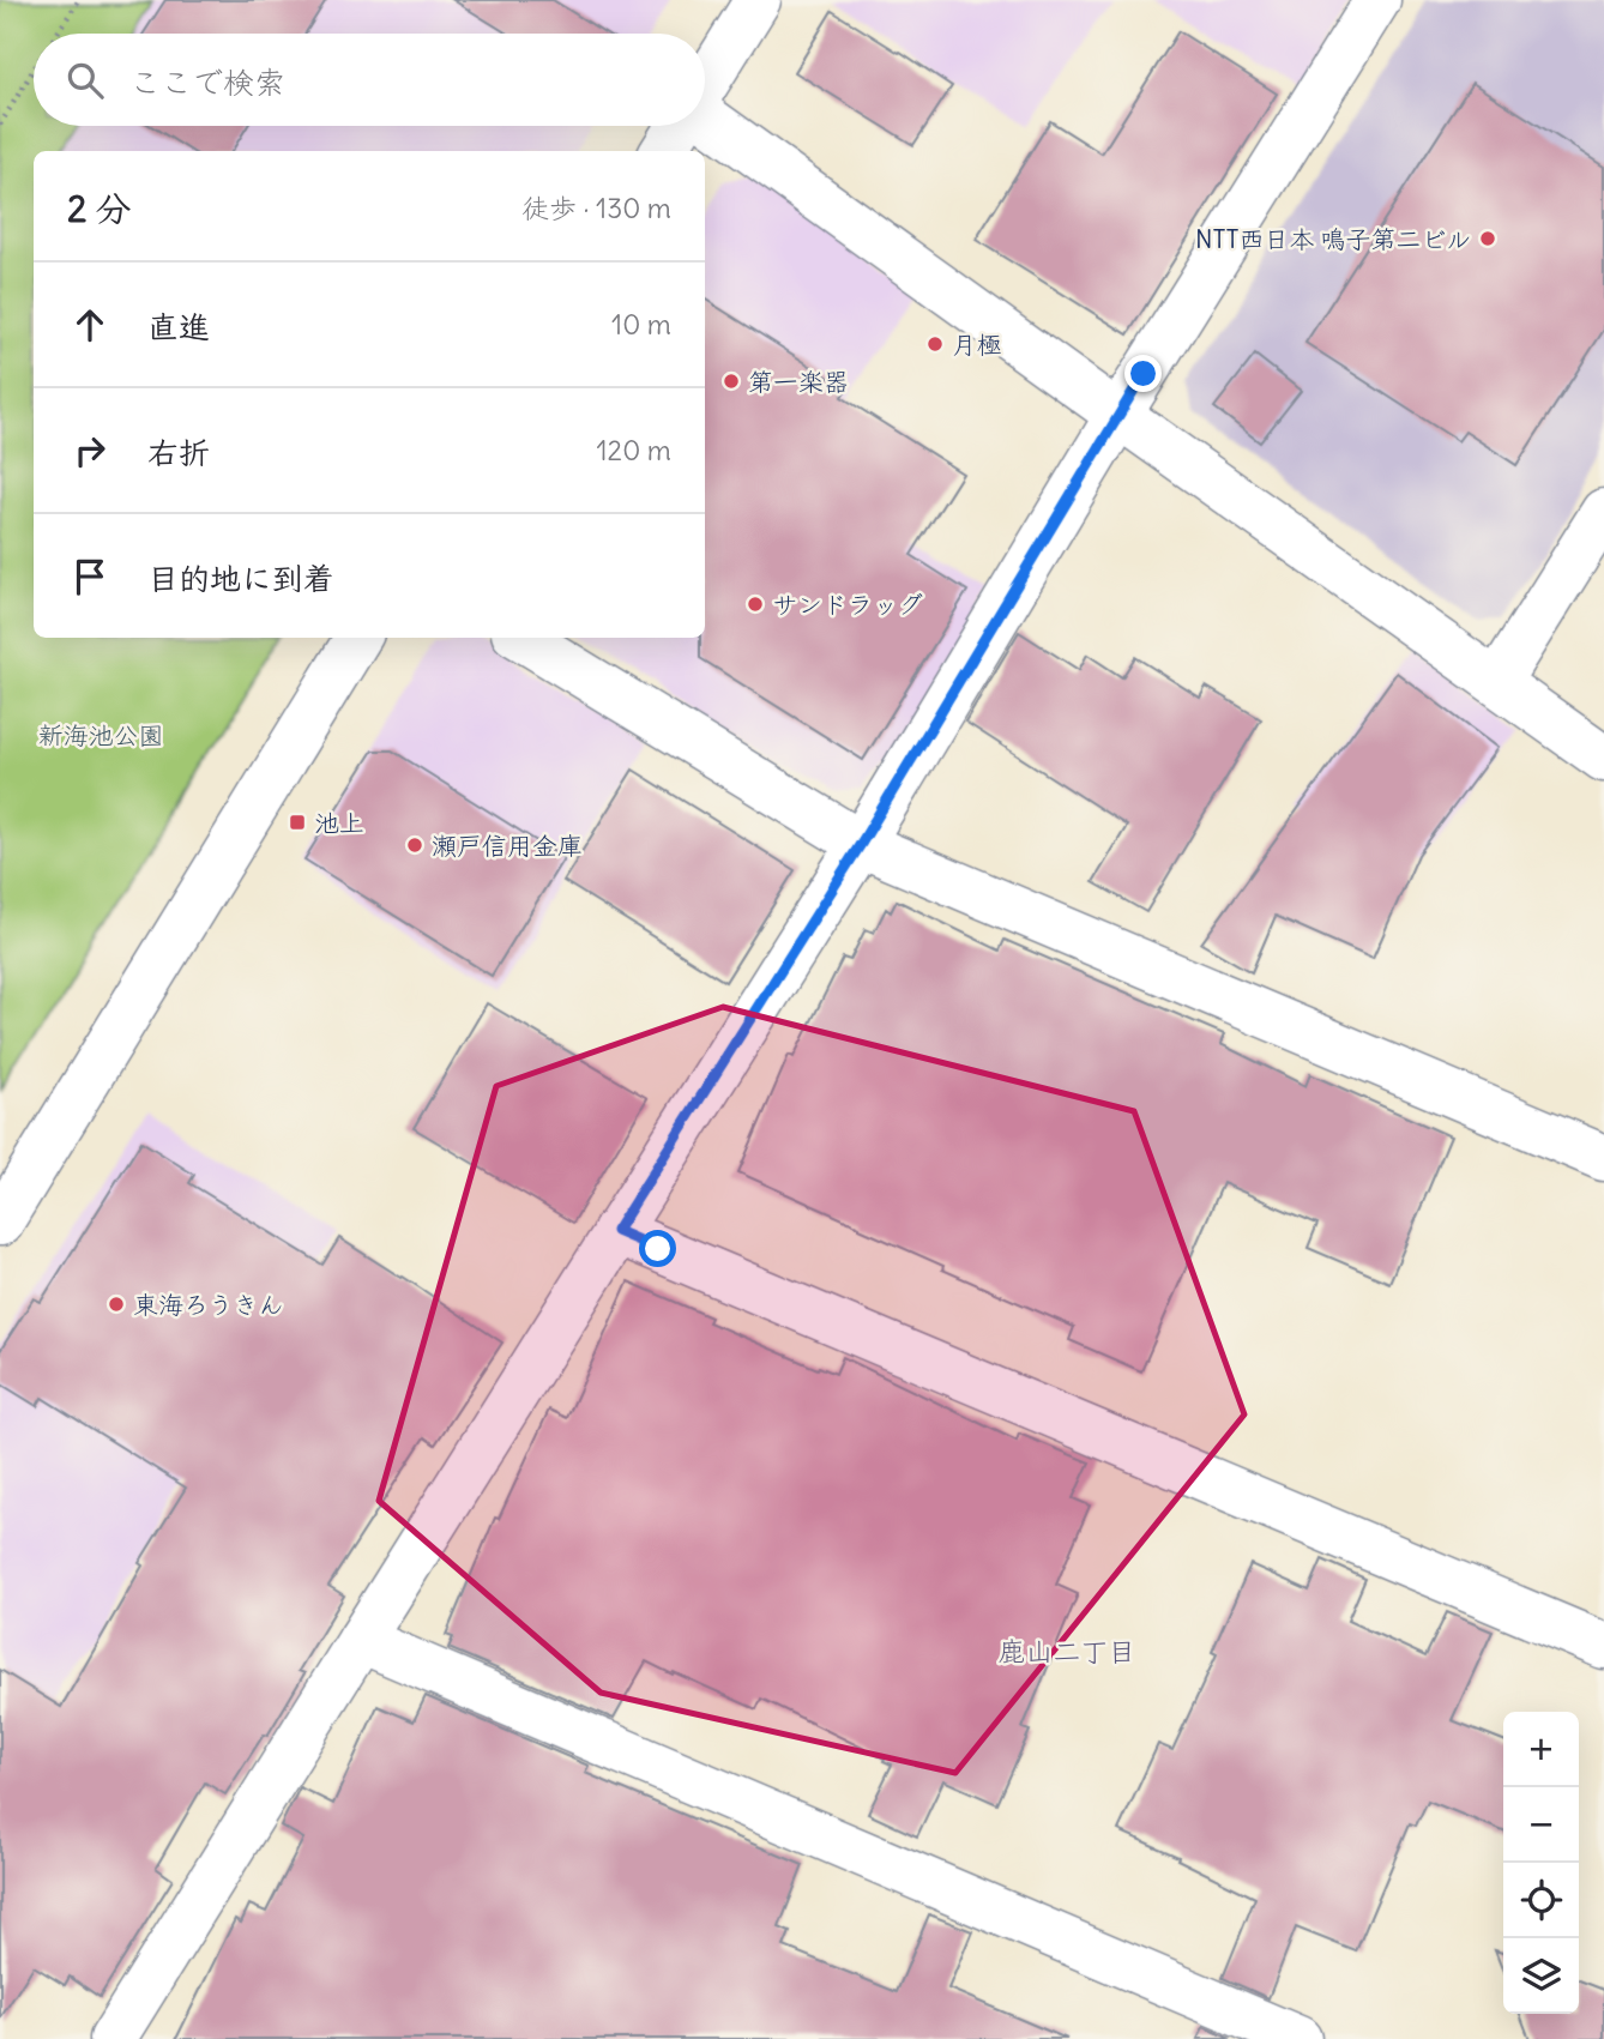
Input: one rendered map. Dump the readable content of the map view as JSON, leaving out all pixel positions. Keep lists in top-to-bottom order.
{
  "districts": ["鹿山二丁目"],
  "parks": ["新海池公園"],
  "places": {
    "other": [
      "NTT西日本 鳴子第二ビル",
      "月極",
      "第一楽器",
      "サンドラッグ",
      "瀬戸信用金庫",
      "東海ろうきん"
    ],
    "transit": ["池上"]
  },
  "page": {
    "search": "ここで検索",
    "heading": ["2 分", "徒歩 · 130 m"],
    "list": [
      ["直進", "10 m"],
      ["右折", "120 m"],
      "目的地に到着"
    ],
    "map_buttons": ["+", "−"]
  }
}
